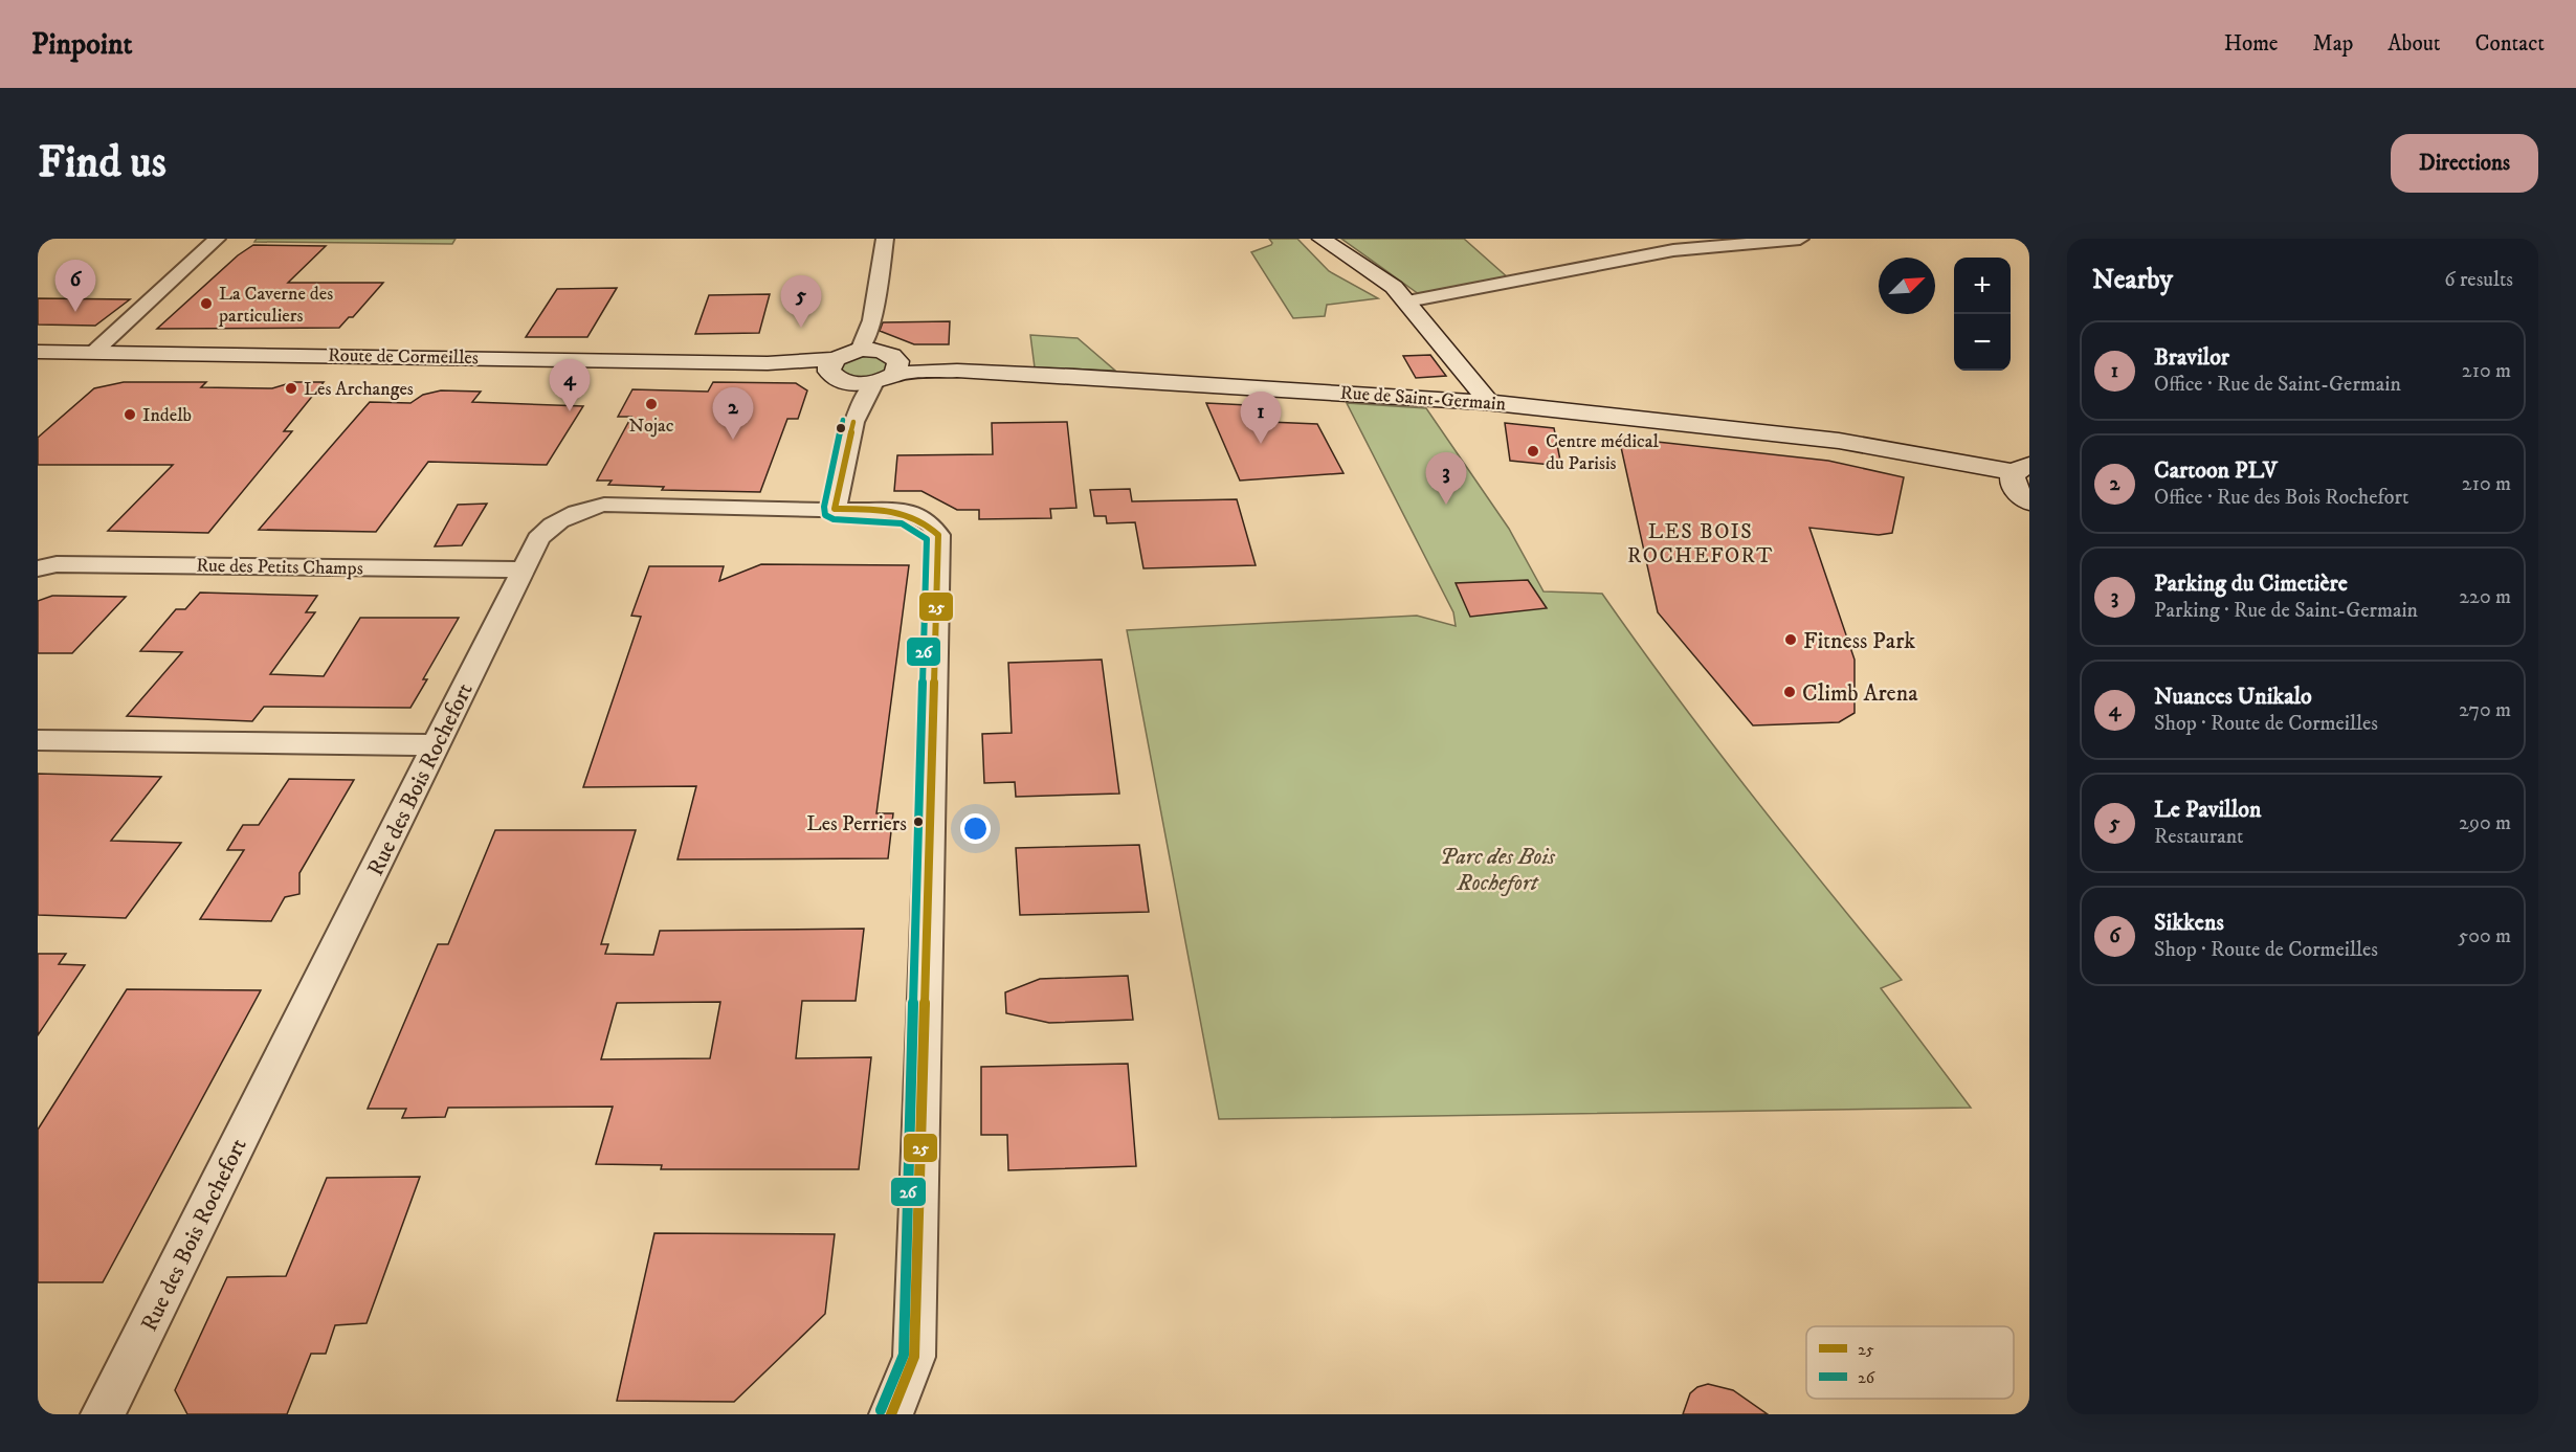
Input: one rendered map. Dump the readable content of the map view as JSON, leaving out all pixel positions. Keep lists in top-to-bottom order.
{
  "streets": {
    "main road": ["Route de Cormeilles", "Rue de Saint-Germain"],
    "street": ["Rue des Petits Champs", "Rue des Bois Rochefort"]
  },
  "crossings": [
    ["Route de Cormeilles", "Rue de Saint-Germain"],
    ["Rue des Petits Champs", "Rue des Bois Rochefort"]
  ],
  "districts": ["LES BOIS ROCHEFORT"],
  "parks": ["Parc des Bois Rochefort"],
  "places": [
    "La Caverne des particuliers",
    "Les Archanges",
    "Nojac",
    "Indelb",
    "Centre médical du Parisis",
    "Fitness Park",
    "Climb Arena",
    "Les Perriers"
  ],
  "lines": ["transit line 26", "transit line 25"],
  "legend": ["25", "26"],
  "north": "top right",
  "page": {
    "header": "Pinpoint",
    "nav": [
      "Home",
      "Map",
      "About",
      "Contact"
    ],
    "buttons": "Directions",
    "title": "Find us",
    "heading": ["Nearby", "6 results"],
    "map_buttons": ["+", "−"],
    "pins": [
      "6",
      "5",
      "4",
      "2",
      "1",
      "3"
    ],
    "list": [
      {
        "mark": "1",
        "name": "Bravilor",
        "note": "Office · Rue de Saint-Germain",
        "value": "210 m"
      },
      {
        "mark": "2",
        "name": "Cartoon PLV",
        "note": "Office · Rue des Bois Rochefort",
        "value": "210 m"
      },
      {
        "mark": "3",
        "name": "Parking du Cimetière",
        "note": "Parking · Rue de Saint-Germain",
        "value": "220 m"
      },
      {
        "mark": "4",
        "name": "Nuances Unikalo",
        "note": "Shop · Route de Cormeilles",
        "value": "270 m"
      },
      {
        "mark": "5",
        "name": "Le Pavillon",
        "note": "Restaurant",
        "value": "290 m"
      },
      {
        "mark": "6",
        "name": "Sikkens",
        "note": "Shop · Route de Cormeilles",
        "value": "500 m"
      }
    ]
  }
}
